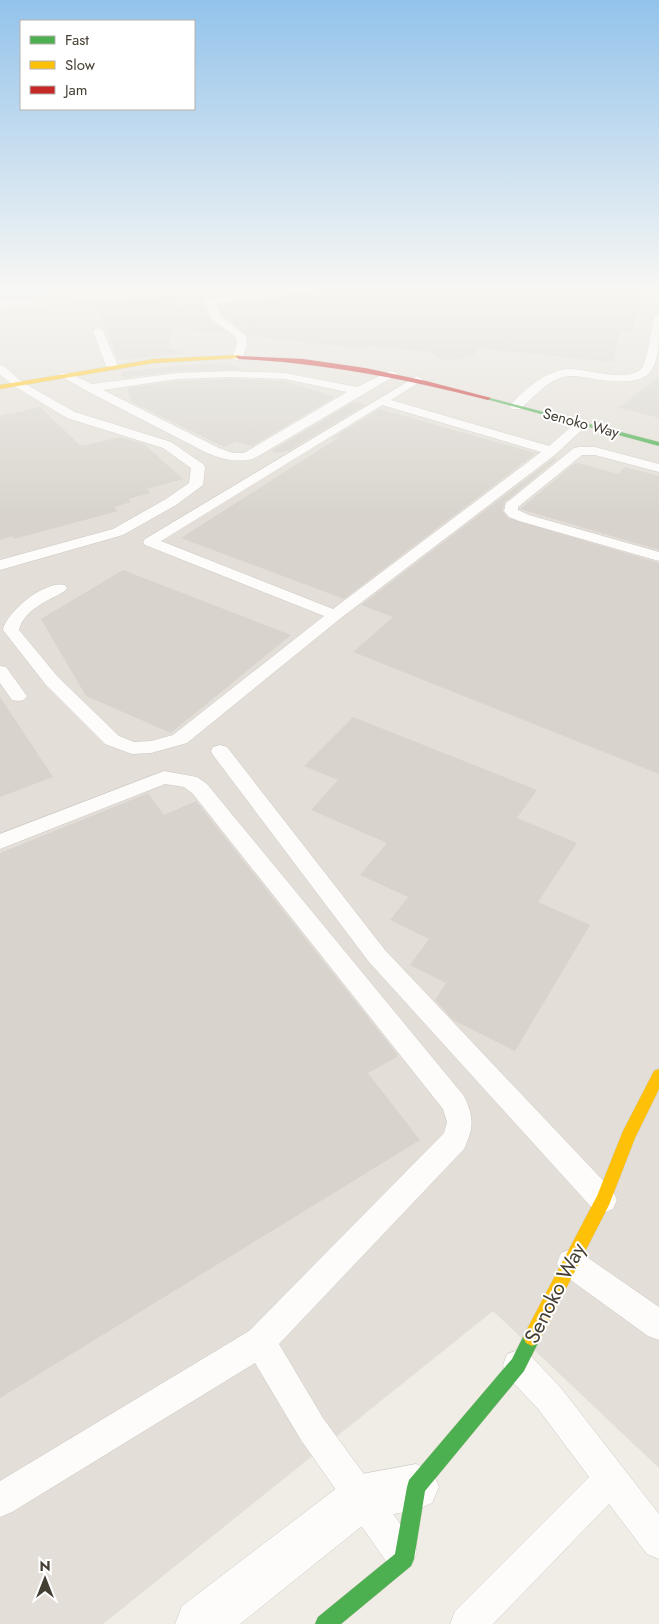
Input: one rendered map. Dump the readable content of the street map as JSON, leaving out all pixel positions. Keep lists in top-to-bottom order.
{
  "streets": {
    "street": ["Senoko Way"]
  },
  "legend": ["Fast", "Slow", "Jam"],
  "north": "top"
}
